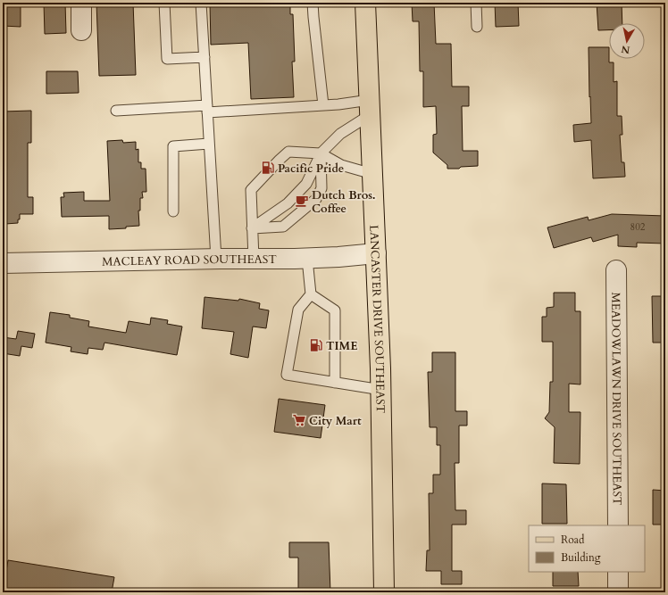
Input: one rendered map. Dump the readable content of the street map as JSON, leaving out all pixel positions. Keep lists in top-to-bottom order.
{
  "streets": {
    "main road": ["LANCASTER DRIVE SOUTHEAST"],
    "street": ["MACLEAY ROAD SOUTHEAST", "MEADOWLAWN DRIVE SOUTHEAST"]
  },
  "crossings": [
    ["MACLEAY ROAD SOUTHEAST", "LANCASTER DRIVE SOUTHEAST"]
  ],
  "places": {
    "fuel station": ["Pacific Pride", "TIME"],
    "cafe": ["Dutch Bros. Coffee"],
    "supermarket": ["City Mart"]
  },
  "house_numbers": ["802"],
  "legend": ["Road", "Building"],
  "north": "bottom"
}
